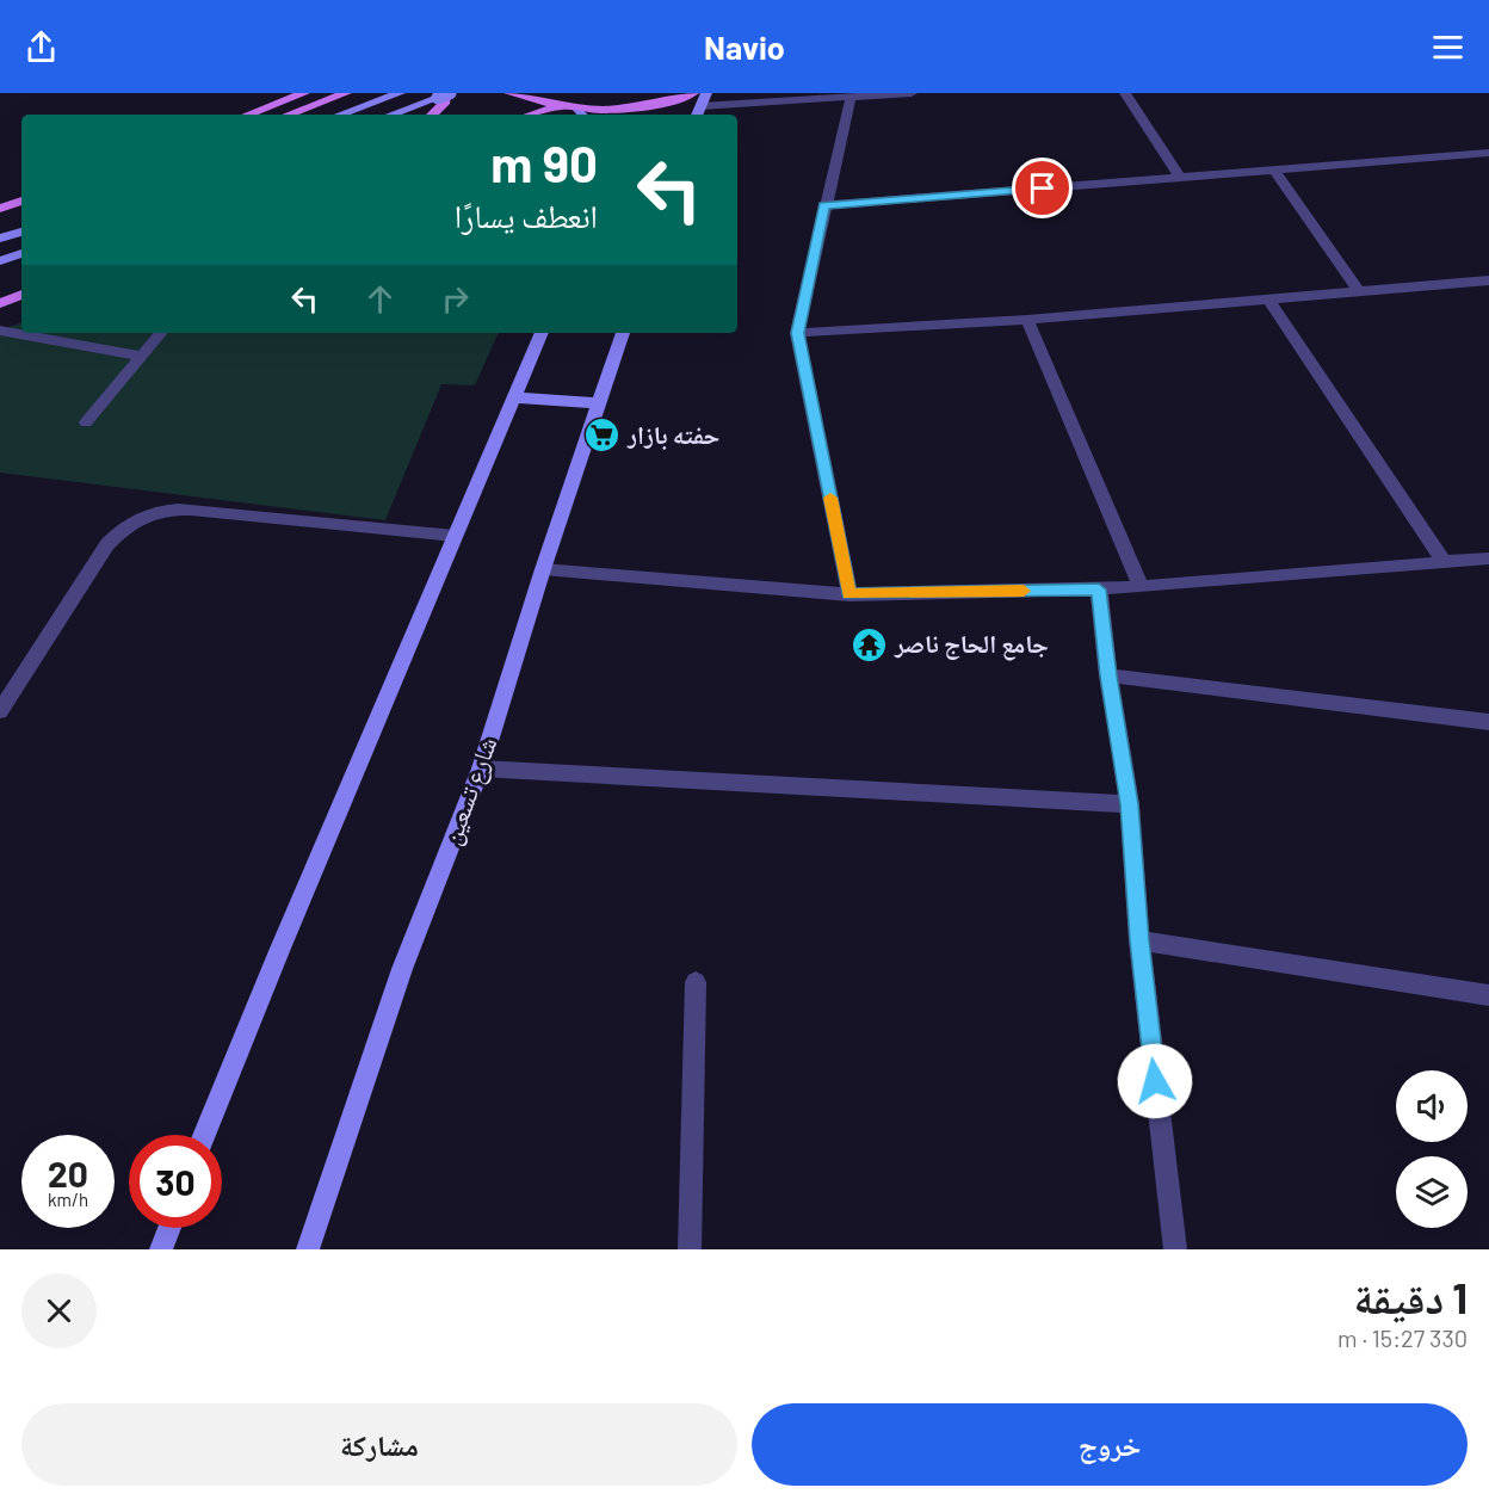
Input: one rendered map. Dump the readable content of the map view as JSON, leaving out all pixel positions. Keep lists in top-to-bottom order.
{
  "streets": {
    "main road": ["شارع تسعين"]
  },
  "places": {
    "supermarket": ["حفته بازار"],
    "temple": ["جامع الحاج ناصر"]
  },
  "page": {
    "header": "Navio",
    "turn": ["90 m", "انعطف يسارًا"],
    "speed": "20 km/h",
    "limit": "30",
    "heading": ["1 دقيقة", "330 m · 15:27"],
    "buttons": ["خروج", "مشاركة"]
  }
}
